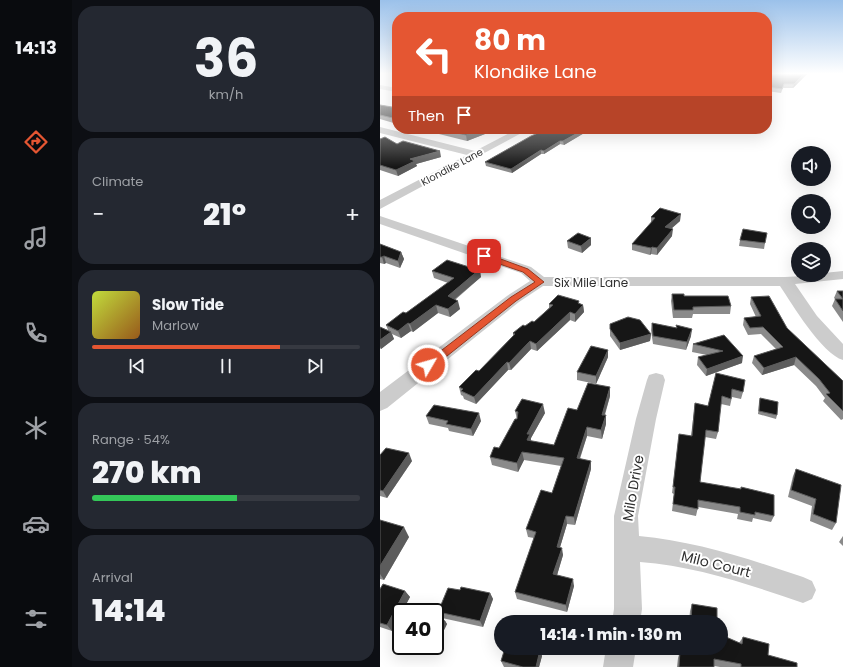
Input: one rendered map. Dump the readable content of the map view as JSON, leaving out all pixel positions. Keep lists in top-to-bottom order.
{
  "streets": {
    "street": [
      "Klondike Lane",
      "Six Mile Lane",
      "Milo Drive",
      "Milo Court"
    ]
  },
  "crossings": [
    ["Milo Drive", "Milo Court"]
  ],
  "page": {
    "tabs": "14:13",
    "tile": [
      ["36", "km/h"],
      "Climate",
      ["Range · 54%", "270 km"],
      ["Arrival", "14:14"]
    ],
    "turn": ["80 m", "Klondike Lane"],
    "then": "Then",
    "heat": ["−", "21°", "+"],
    "song": ["Slow Tide", "Marlow"],
    "limit": "40",
    "trip": "14:14 · 1 min · 130 m"
  }
}
